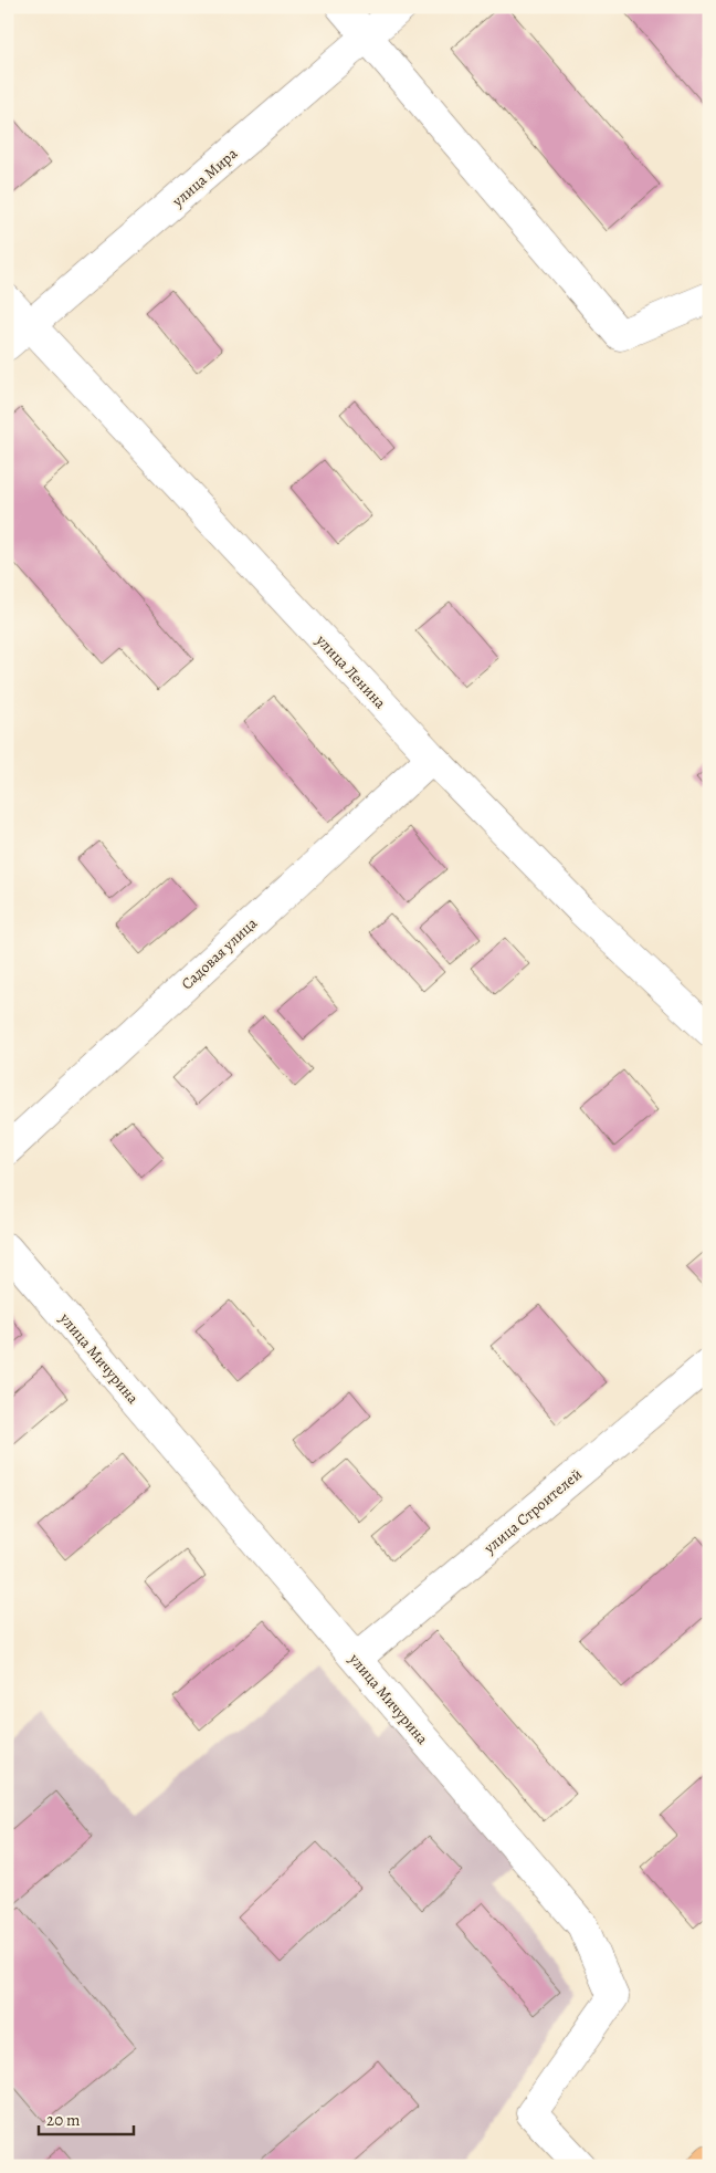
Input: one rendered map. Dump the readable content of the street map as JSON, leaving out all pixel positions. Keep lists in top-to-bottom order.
{
  "streets": {
    "street": [
      "улица Мира",
      "улица Ленина",
      "Садовая улица",
      "улица Мичурина",
      "улица Строителей"
    ]
  },
  "crossings": [
    ["улица Мира", "улица Ленина"],
    ["улица Ленина", "Садовая улица"],
    ["улица Мичурина", "улица Строителей"]
  ],
  "scale_bar": "20 m"
}
